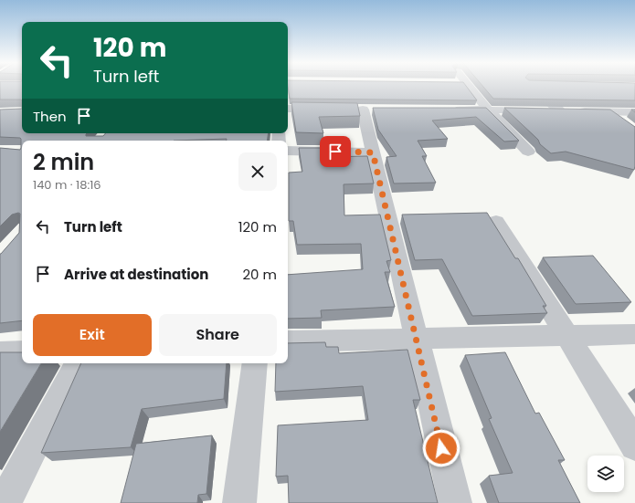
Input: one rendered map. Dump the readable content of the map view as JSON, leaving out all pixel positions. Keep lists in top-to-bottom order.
{
  "page": {
    "turn": ["120 m", "Turn left"],
    "then": "Then",
    "heading": ["2 min", "140 m · 18:16"],
    "list": [
      {
        "name": "Turn left",
        "value": "120 m"
      },
      {
        "name": "Arrive at destination",
        "value": "20 m"
      }
    ],
    "buttons": ["Exit", "Share"]
  }
}
